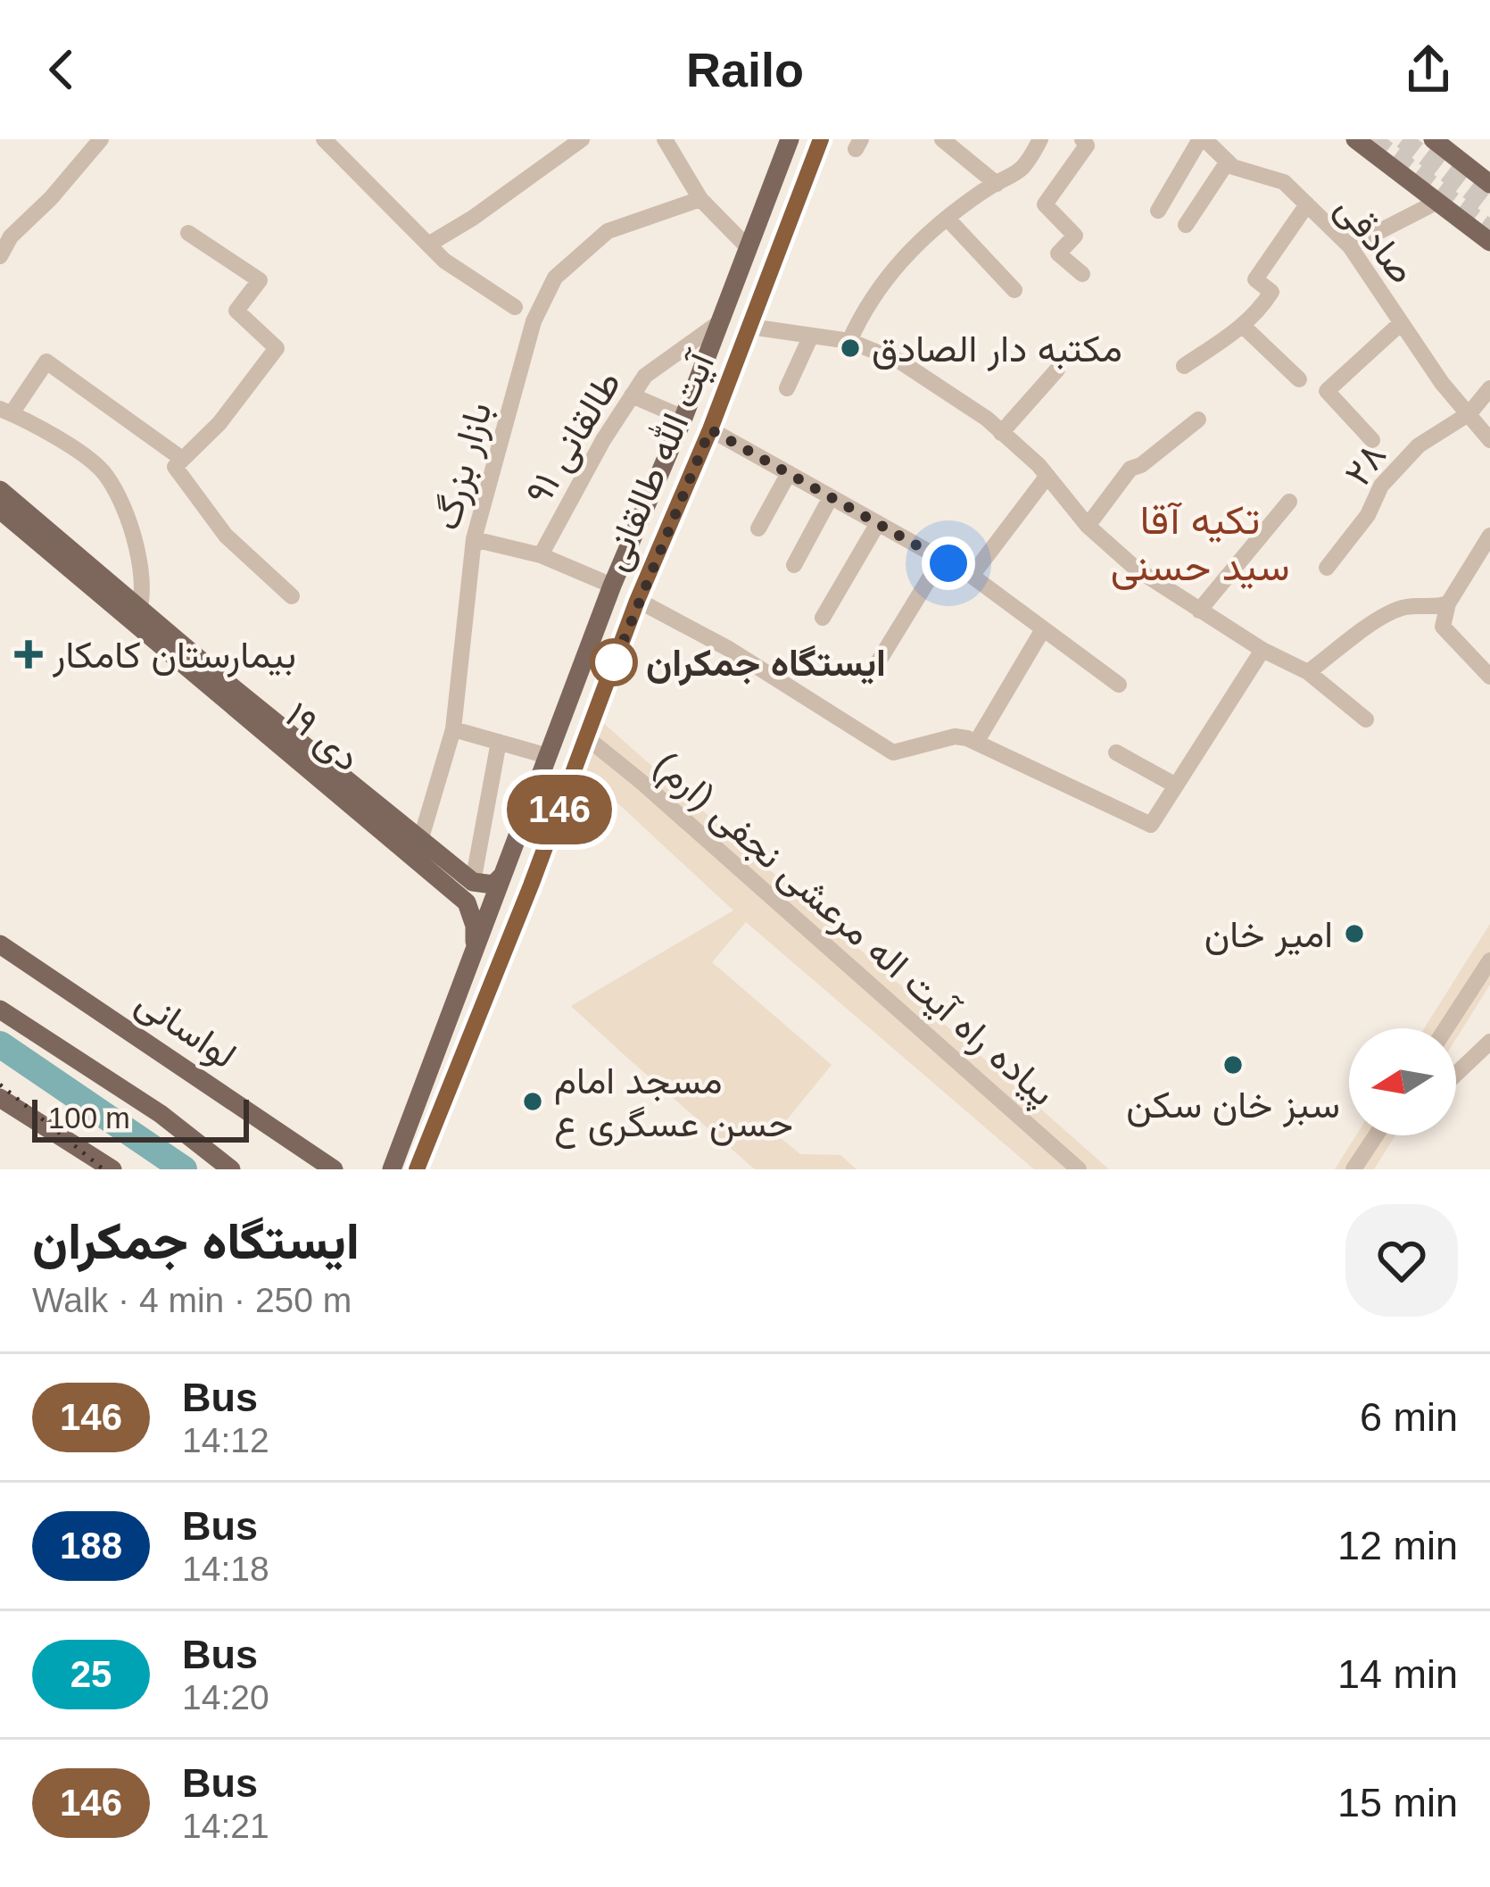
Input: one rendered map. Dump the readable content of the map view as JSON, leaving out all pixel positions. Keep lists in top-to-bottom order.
{
  "streets": {
    "main road": ["آیت الله طالقانی", "۱۹ دی", "لواسانی"],
    "street": [
      "صادقی",
      "طالقانی ۹۱",
      "۲۸",
      "بازار بزرگ",
      "پیاده راه آیت اله مرعشی نجفی (ارم)"
    ]
  },
  "crossings": [
    ["صادقی", "۲۸"],
    ["طالقانی ۹۱", "آیت الله طالقانی"],
    ["آیت الله طالقانی", "۱۹ دی"],
    ["آیت الله طالقانی", "پیاده راه آیت اله مرعشی نجفی (ارم)"],
    ["بازار بزرگ", "۱۹ دی"]
  ],
  "districts": ["تکیه آقا سید حسنی"],
  "places": {
    "other": [
      "مکتبه دار الصادق",
      "ایستگاه جمکران",
      "امیر خان",
      "سبز خان سکن",
      "مسجد امام حسن عسگری ع"
    ],
    "health": ["بیمارستان کامکار"]
  },
  "lines": ["bus line 146"],
  "scale_bar": "100 m",
  "north": "left",
  "page": {
    "header": "Railo",
    "on_map": "146",
    "scale": "100 m",
    "heading": ["ایستگاه جمکران", "Walk · 4 min · 250 m"],
    "list": [
      {
        "mark": "146",
        "name": "Bus",
        "note": "14:12",
        "value": "6 min"
      },
      {
        "mark": "188",
        "name": "Bus",
        "note": "14:18",
        "value": "12 min"
      },
      {
        "mark": "25",
        "name": "Bus",
        "note": "14:20",
        "value": "14 min"
      },
      {
        "mark": "146",
        "name": "Bus",
        "note": "14:21",
        "value": "15 min"
      }
    ]
  }
}
